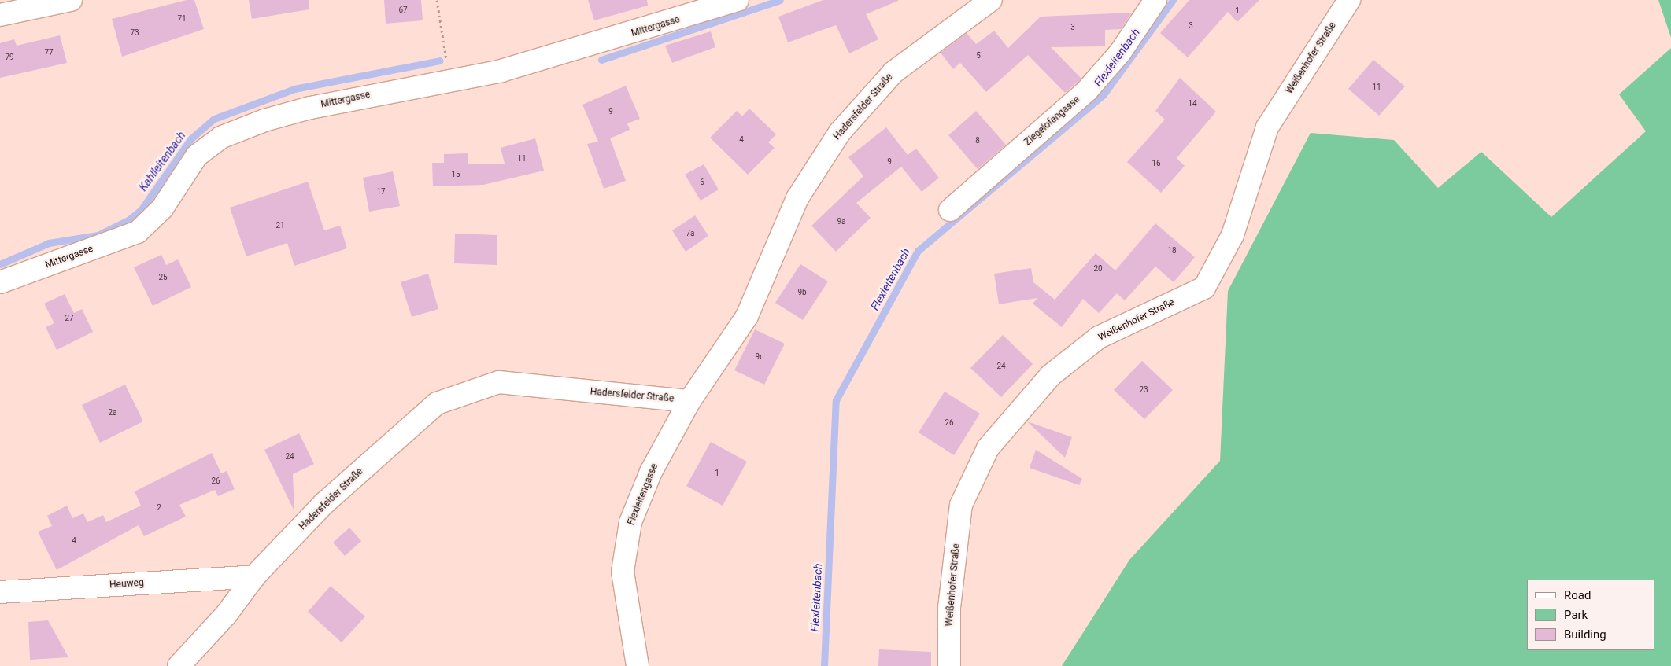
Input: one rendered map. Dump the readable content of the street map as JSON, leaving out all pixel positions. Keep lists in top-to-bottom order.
{
  "streets": {
    "street": [
      "Mittergasse",
      "Weißenhofer Straße",
      "Hadersfelder Straße",
      "Ziegelofengasse",
      "Flexleitengasse",
      "Heuweg"
    ]
  },
  "crossings": [
    ["Hadersfelder Straße", "Flexleitengasse"],
    ["Hadersfelder Straße", "Heuweg"]
  ],
  "water": ["Flexleitenbach", "Kahlleitenbach"],
  "house_numbers": [
    "67",
    "1",
    "71",
    "3",
    "3",
    "73",
    "77",
    "5",
    "79",
    "11",
    "14",
    "9",
    "4",
    "8",
    "11",
    "9",
    "16",
    "15",
    "6",
    "17",
    "9a",
    "21",
    "7a",
    "18",
    "20",
    "25",
    "9b",
    "27",
    "9c",
    "24",
    "23",
    "2a",
    "26",
    "24",
    "1",
    "26",
    "2",
    "4"
  ],
  "legend": ["Road", "Park", "Building"]
}
